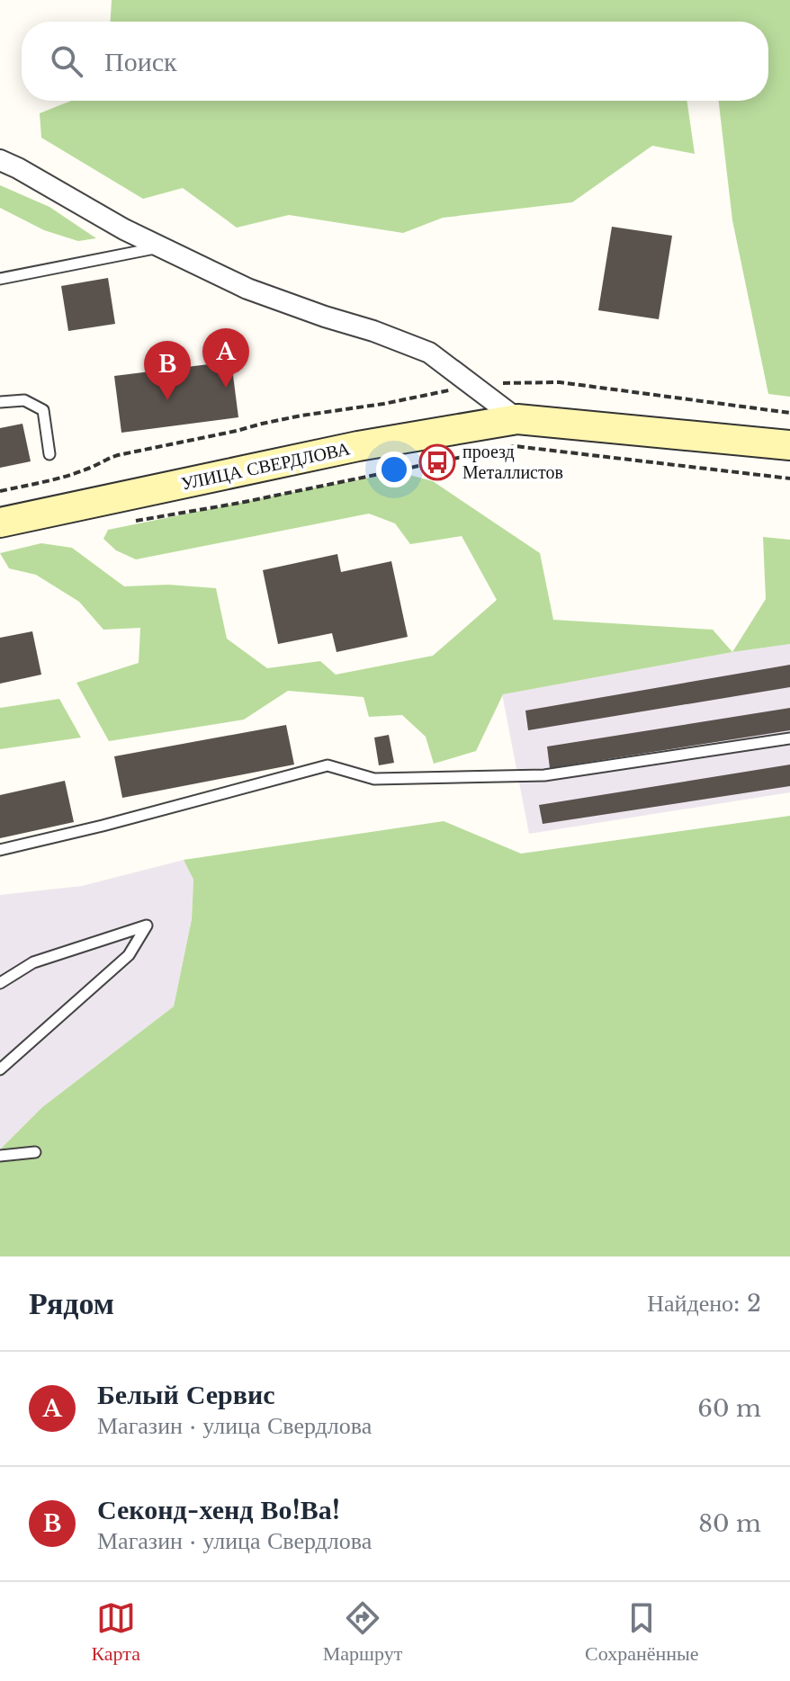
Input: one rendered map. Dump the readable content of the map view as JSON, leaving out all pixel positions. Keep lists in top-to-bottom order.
{
  "streets": {
    "street": ["УЛИЦА СВЕРДЛОВА"]
  },
  "places": {
    "bus stop": ["проезд Металлистов"]
  },
  "page": {
    "search": "Поиск",
    "pins": ["A", "B"],
    "heading": ["Рядом", "Найдено: 2"],
    "list": [
      {
        "mark": "A",
        "name": "Белый Сервис",
        "note": "Магазин · улица Свердлова",
        "value": "60 m"
      },
      {
        "mark": "B",
        "name": "Секонд-хенд Во!Ва!",
        "note": "Магазин · улица Свердлова",
        "value": "80 m"
      }
    ],
    "nav": ["Карта", "Маршрут", "Сохранённые"]
  }
}
